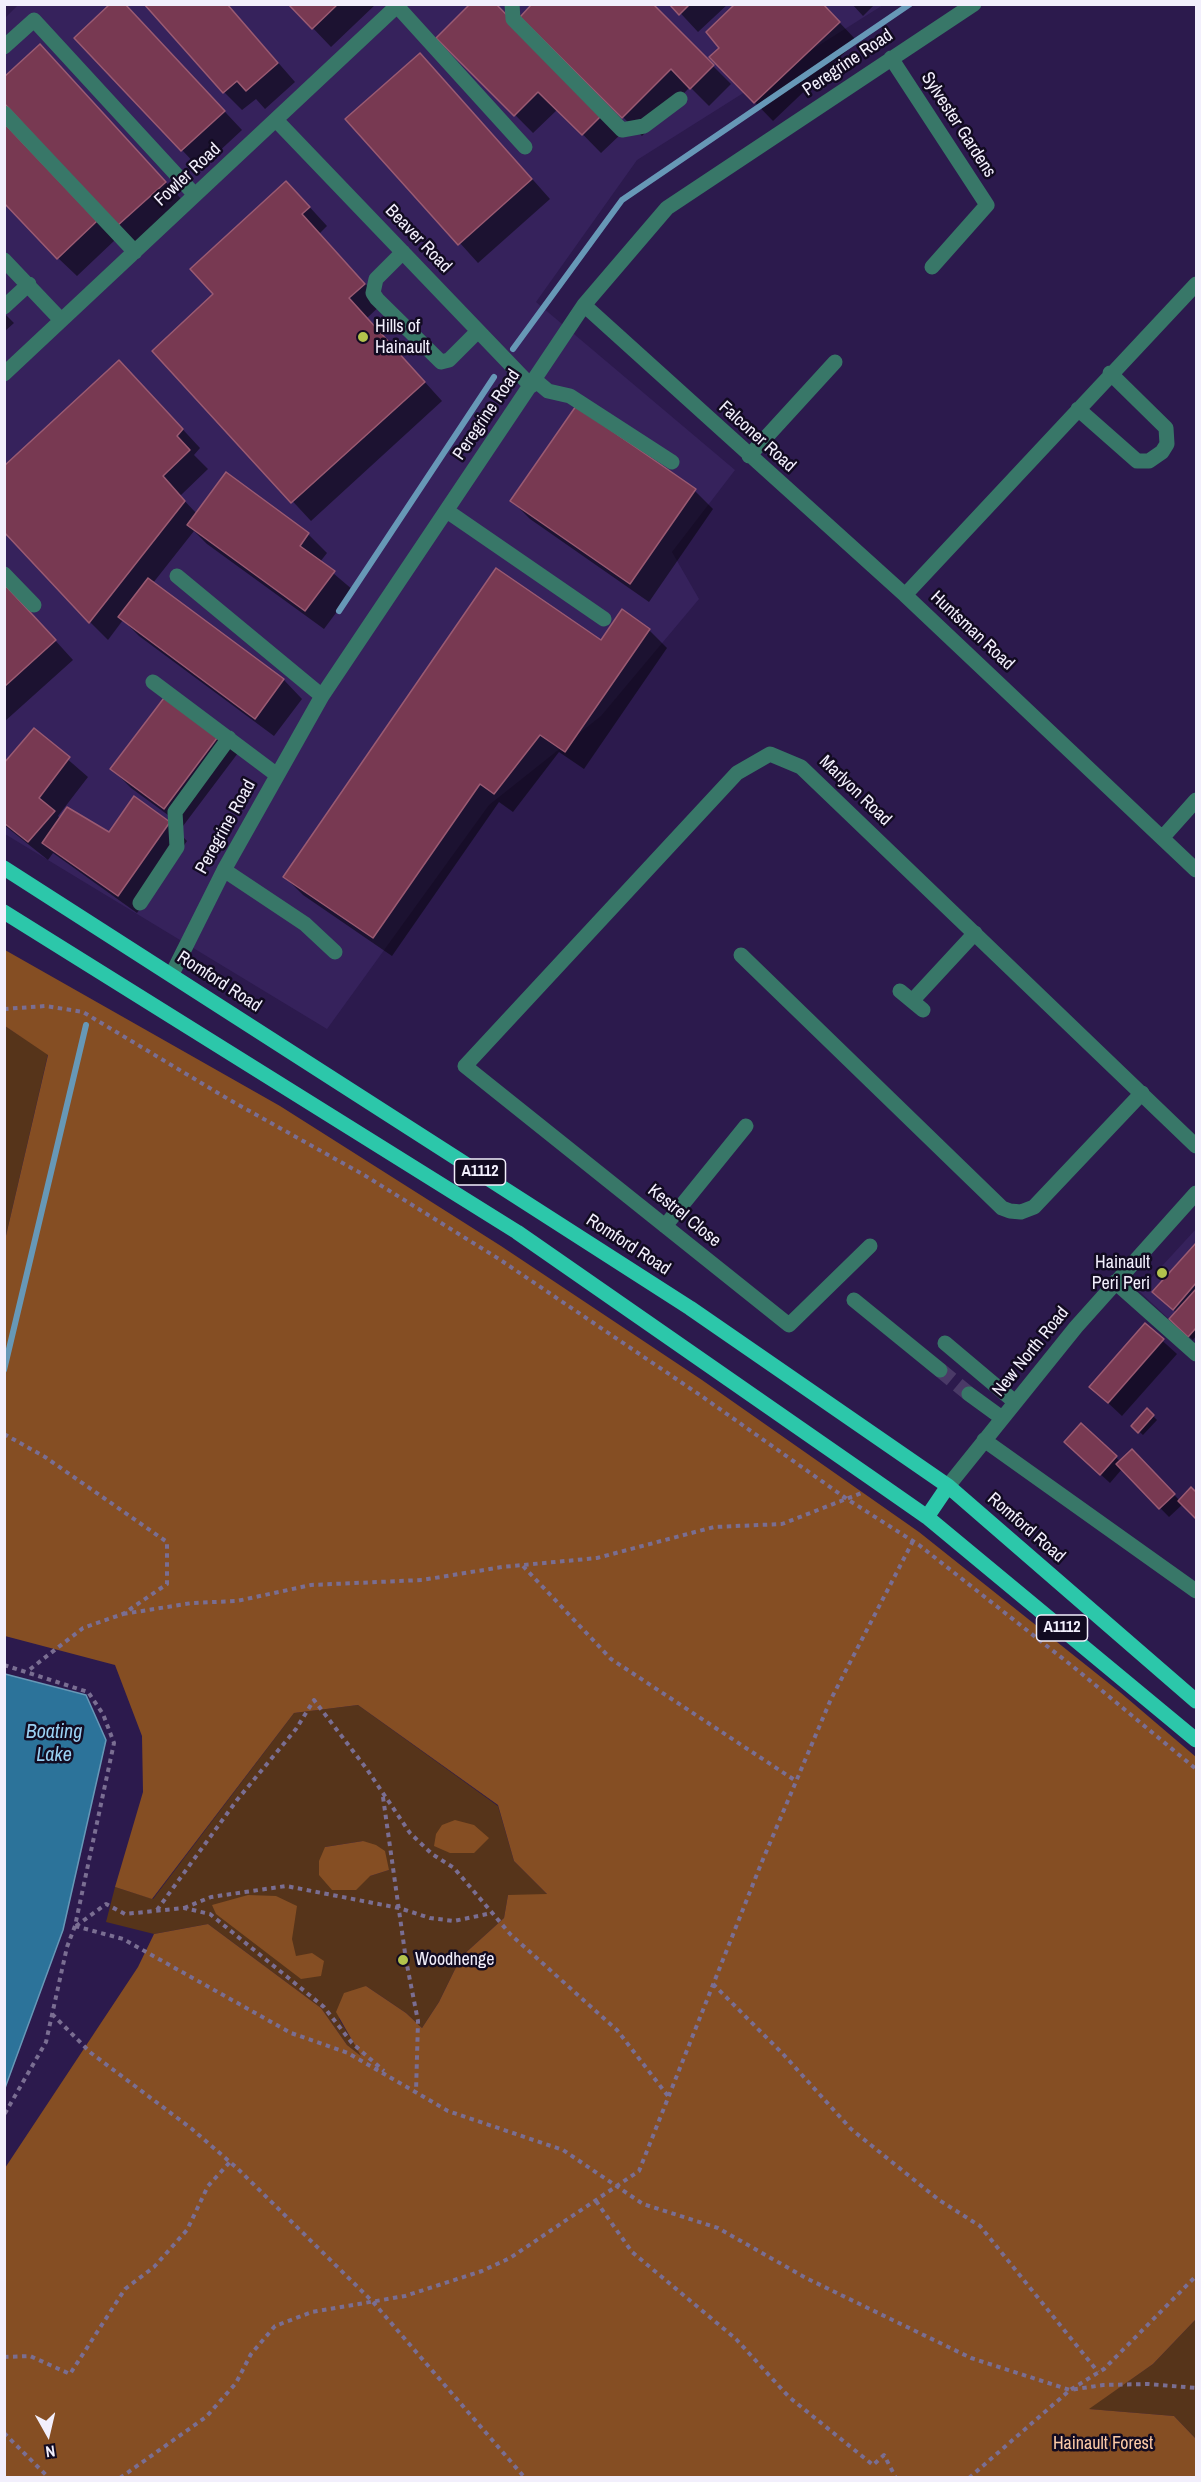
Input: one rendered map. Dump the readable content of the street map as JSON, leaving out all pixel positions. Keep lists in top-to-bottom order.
{
  "streets": {
    "main road": ["Romford Road", "A1112"],
    "street": [
      "Peregrine Road",
      "Sylvester Gardens",
      "Fowler Road",
      "Beaver Road",
      "Falconer Road",
      "Huntsman Road",
      "Marlyon Road",
      "Kestrel Close",
      "New North Road"
    ]
  },
  "crossings": [
    ["Peregrine Road", "Sylvester Gardens"],
    ["Peregrine Road", "Beaver Road"],
    ["Peregrine Road", "Falconer Road"],
    ["Peregrine Road", "Romford Road"],
    ["Fowler Road", "Beaver Road"],
    ["Falconer Road", "Huntsman Road"],
    ["Marlyon Road", "Kestrel Close"],
    ["Romford Road", "New North Road"]
  ],
  "water": ["Boating Lake"],
  "parks": ["Hainault Forest"],
  "places": ["Hills of Hainault", "Hainault Peri Peri", "Woodhenge"],
  "north": "bottom"
}
